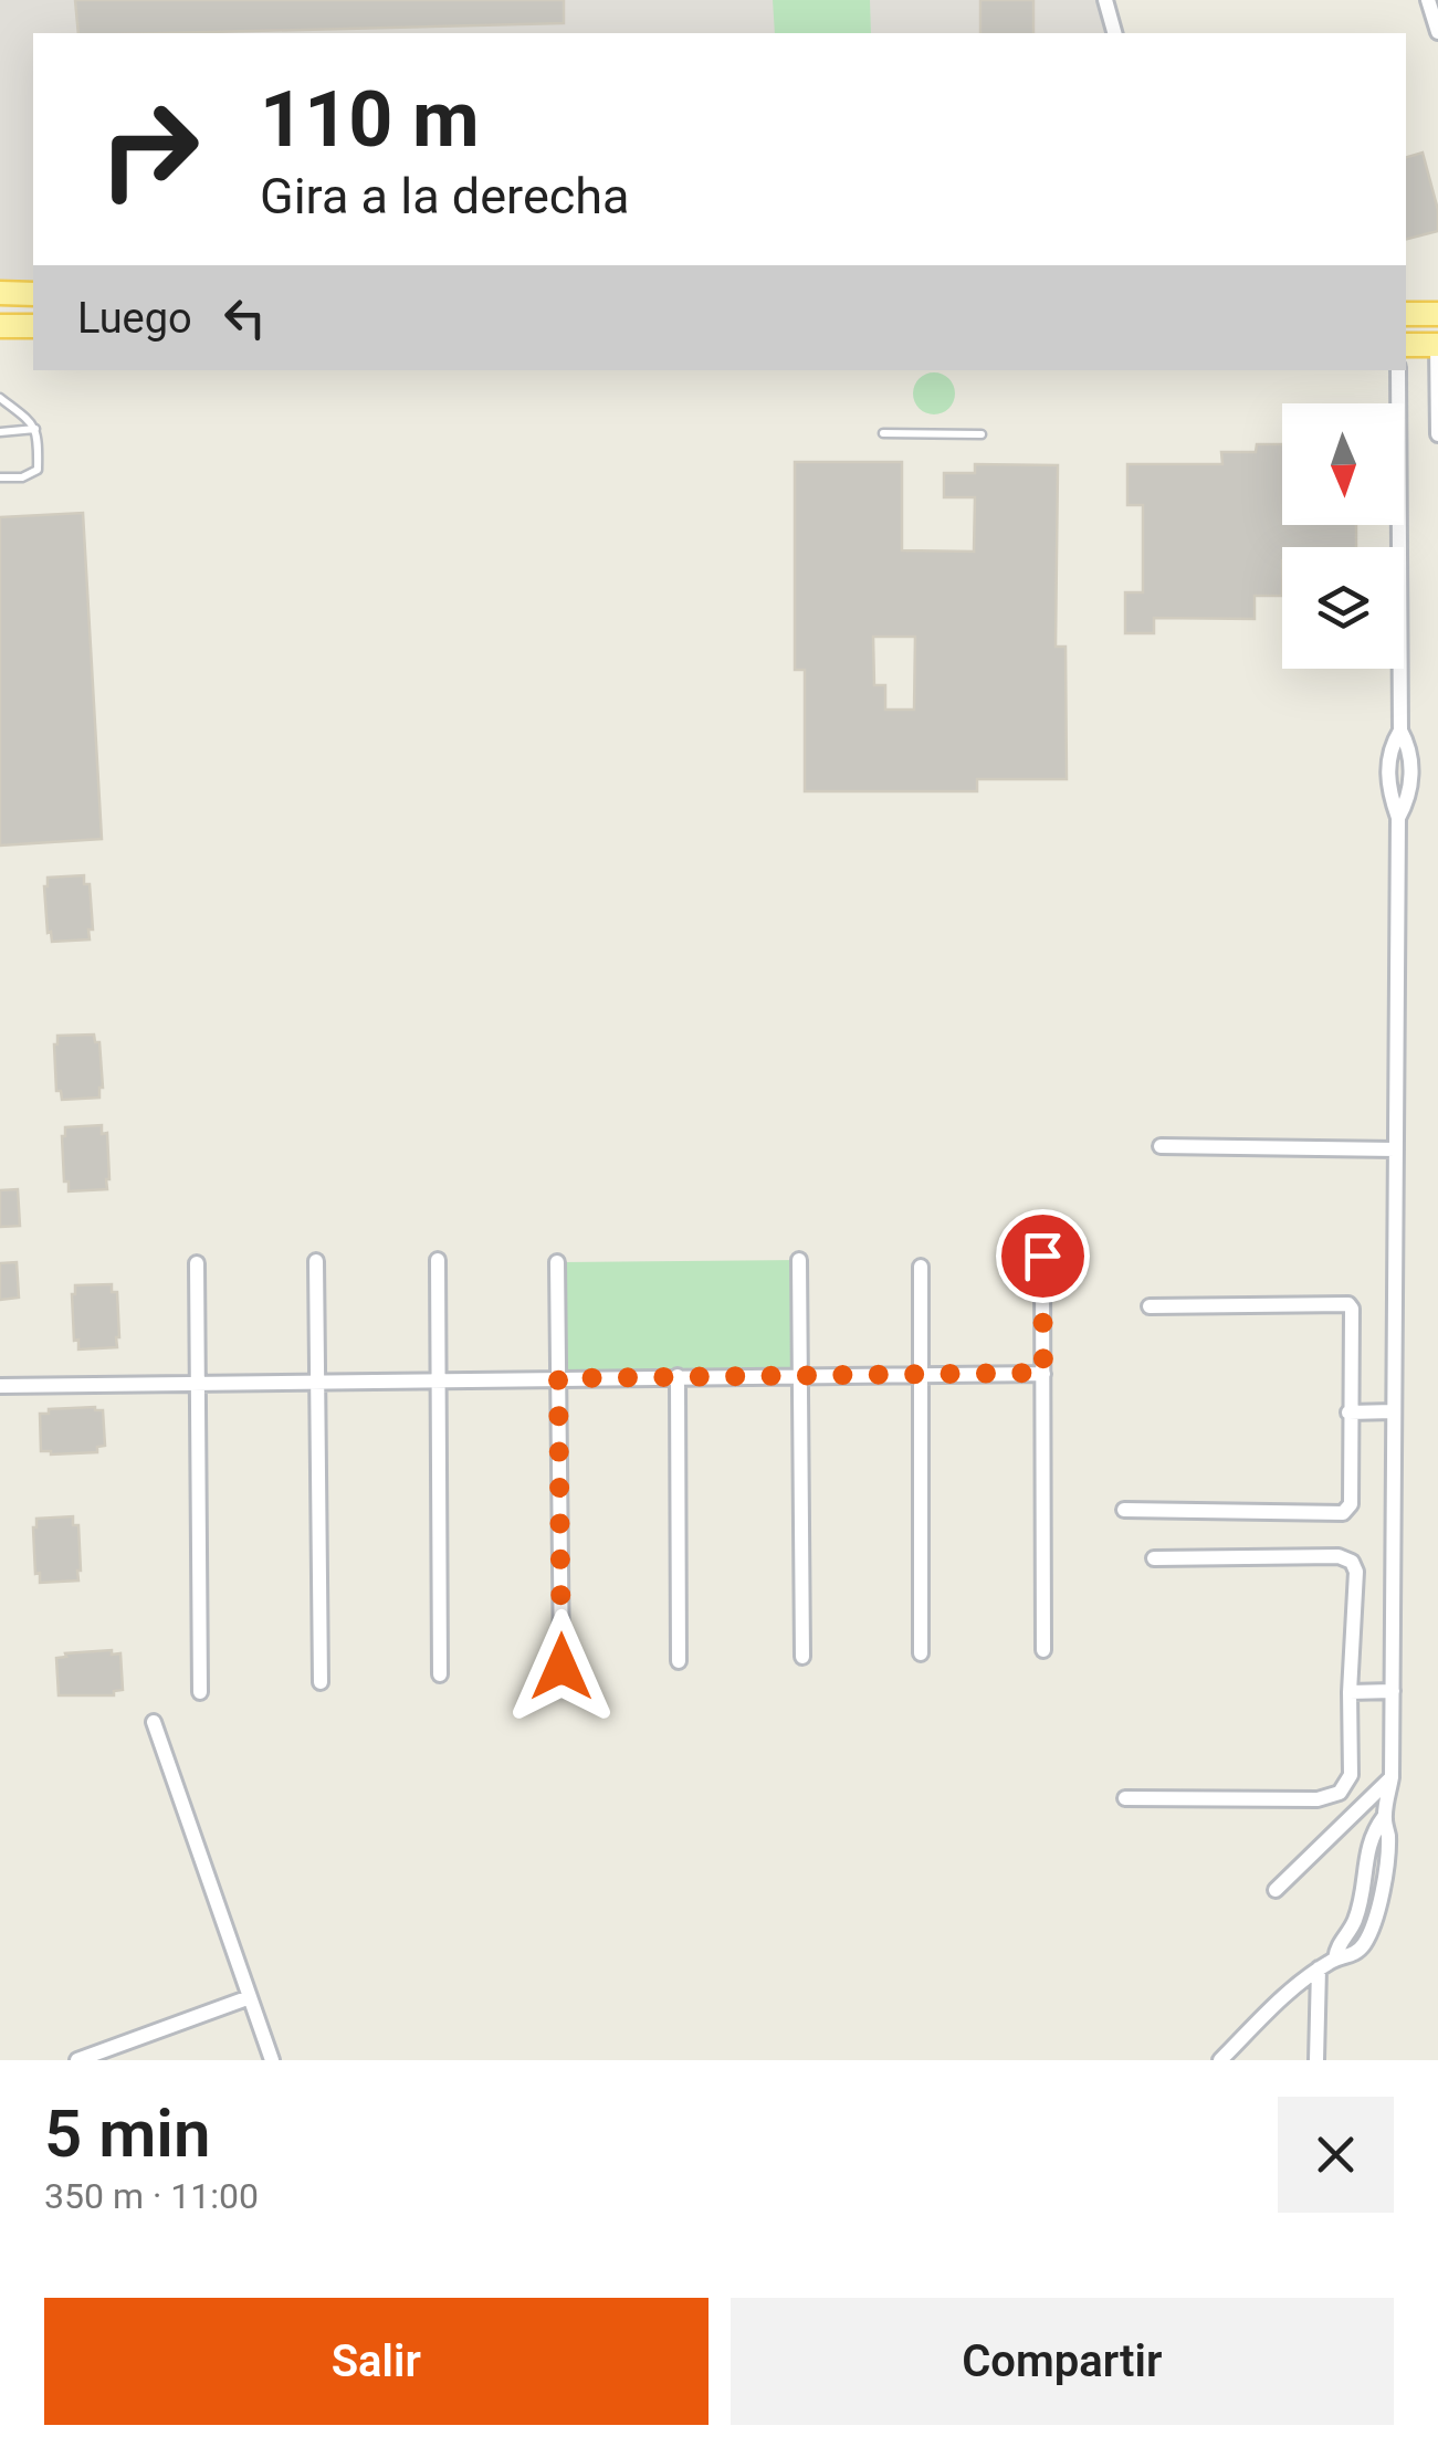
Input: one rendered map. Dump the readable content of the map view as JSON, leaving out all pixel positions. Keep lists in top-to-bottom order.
{
  "north": "bottom",
  "page": {
    "turn": ["110 m", "Gira a la derecha"],
    "then": "Luego",
    "heading": ["5 min", "350 m · 11:00"],
    "buttons": ["Salir", "Compartir"]
  }
}
